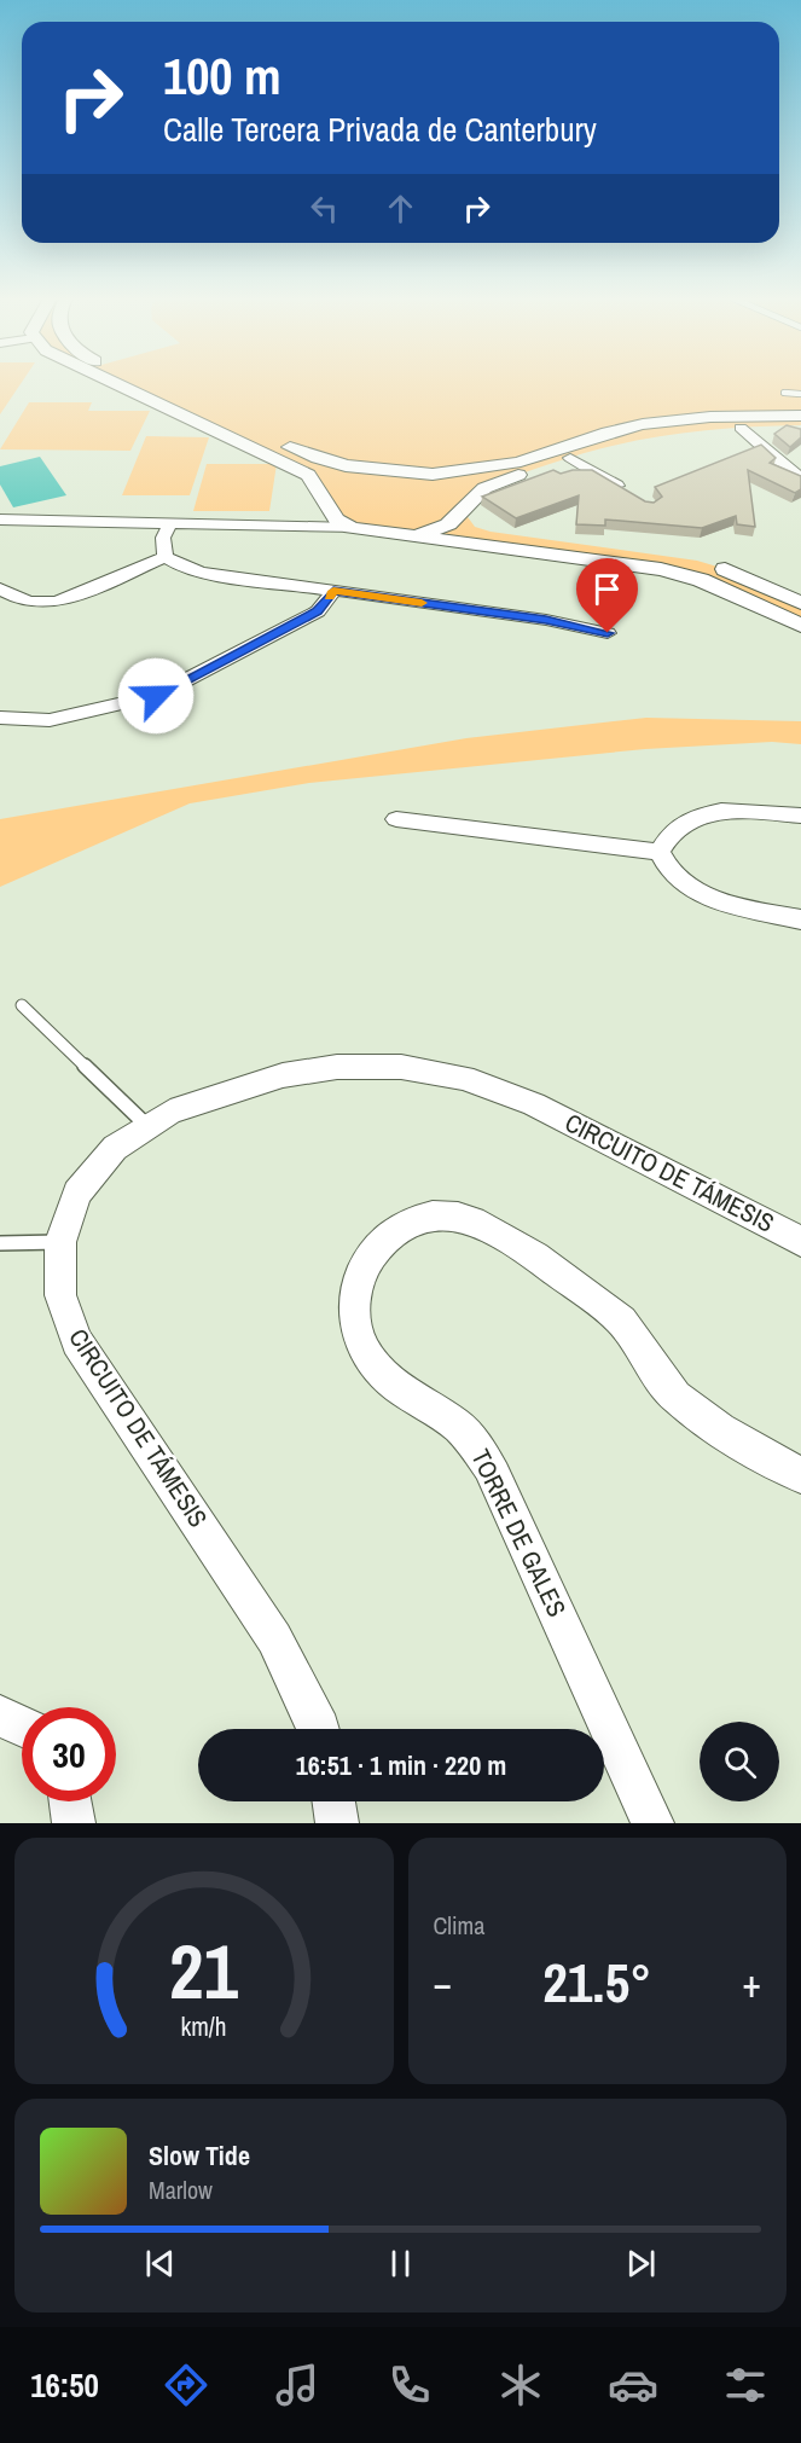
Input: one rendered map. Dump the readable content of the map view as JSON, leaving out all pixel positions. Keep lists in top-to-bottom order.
{
  "streets": {
    "street": ["CIRCUITO DE TÁMESIS", "TORRE DE GALES"]
  },
  "page": {
    "turn": ["100 m", "Calle Tercera Privada de Canterbury"],
    "limit": "30",
    "trip": "16:51 · 1 min · 220 m",
    "tile": "Clima",
    "heat": ["−", "21.5°", "+"],
    "song": ["Slow Tide", "Marlow"],
    "tabs": "16:50",
    "gauge": ["21", "km/h"]
  }
}
